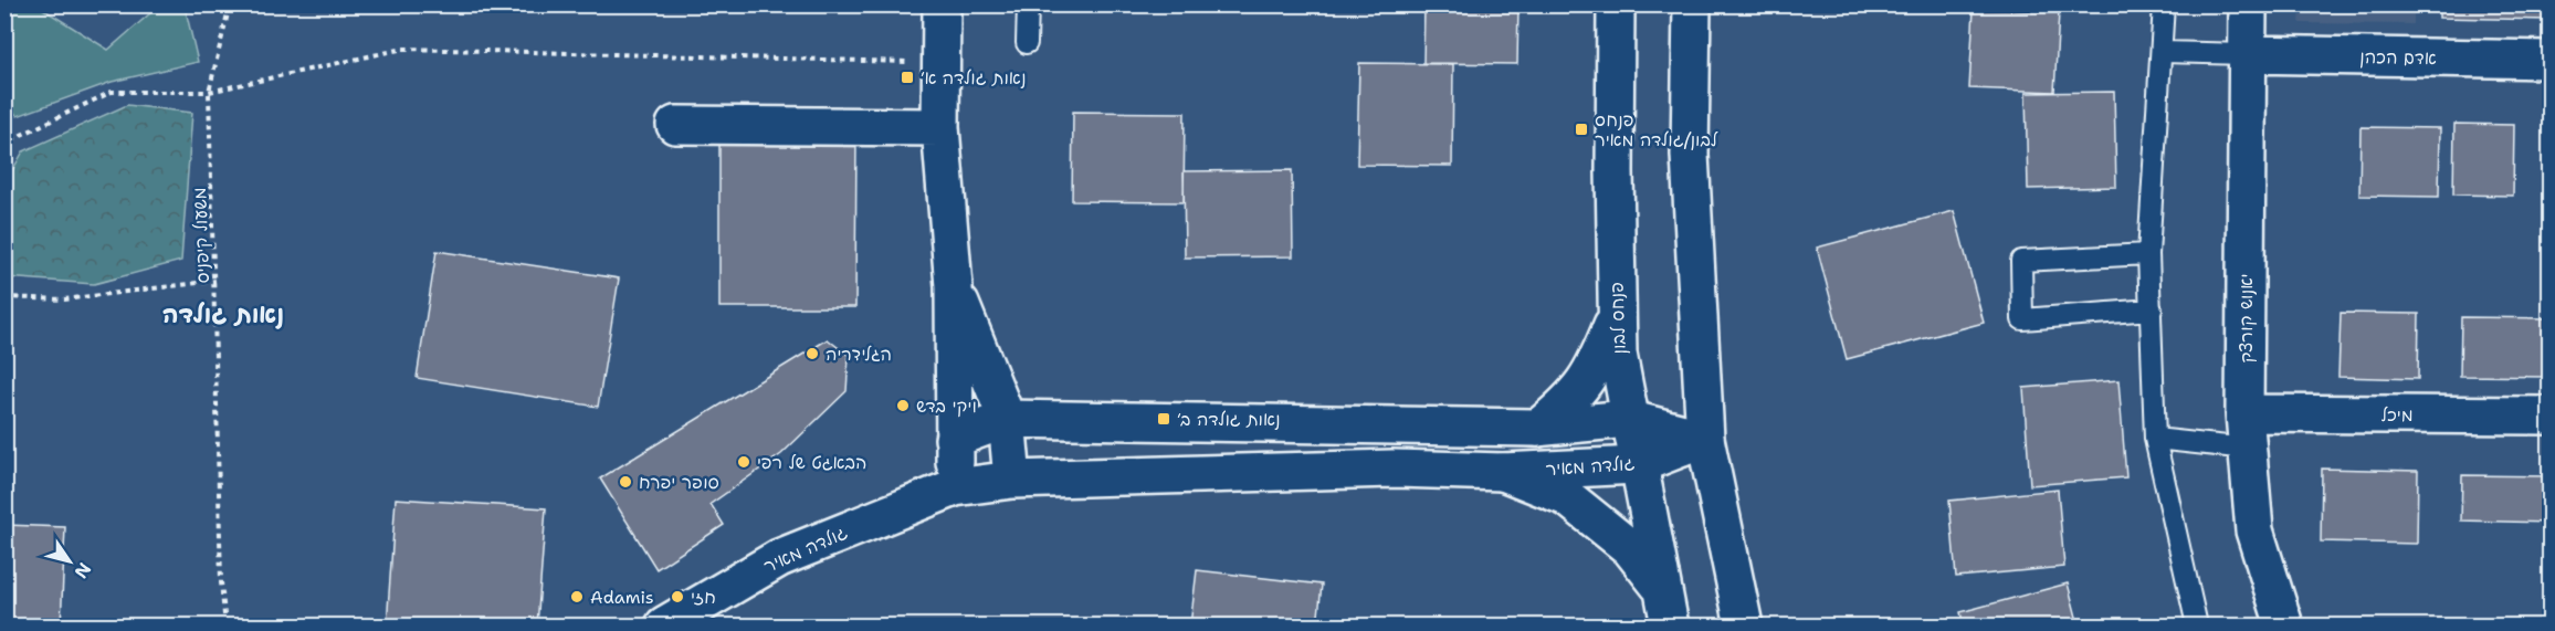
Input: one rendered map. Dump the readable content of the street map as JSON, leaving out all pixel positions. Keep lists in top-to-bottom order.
{
  "streets": {
    "street": [
      "אדם הכהן",
      "פנחס לבון",
      "יאנוש קורצק",
      "מיכל",
      "גולדה מאיר"
    ],
    "path": ["משעול קיפניס"]
  },
  "crossings": [
    ["אדם הכהן", "יאנוש קורצק"],
    ["פנחס לבון", "גולדה מאיר"],
    ["יאנוש קורצק", "מיכל"]
  ],
  "districts": ["נאות גולדה"],
  "places": {
    "transit": ["נאות גולדה א׳", "פנחס לבון/גולדה מאיר", "נאות גולדה ב׳"],
    "other": [
      "הגלידריה",
      "ויקי בדש",
      "הבאגט של רפי",
      "סופר יפרח",
      "Adamis",
      "חזי"
    ]
  },
  "north": "bottom right"
}
